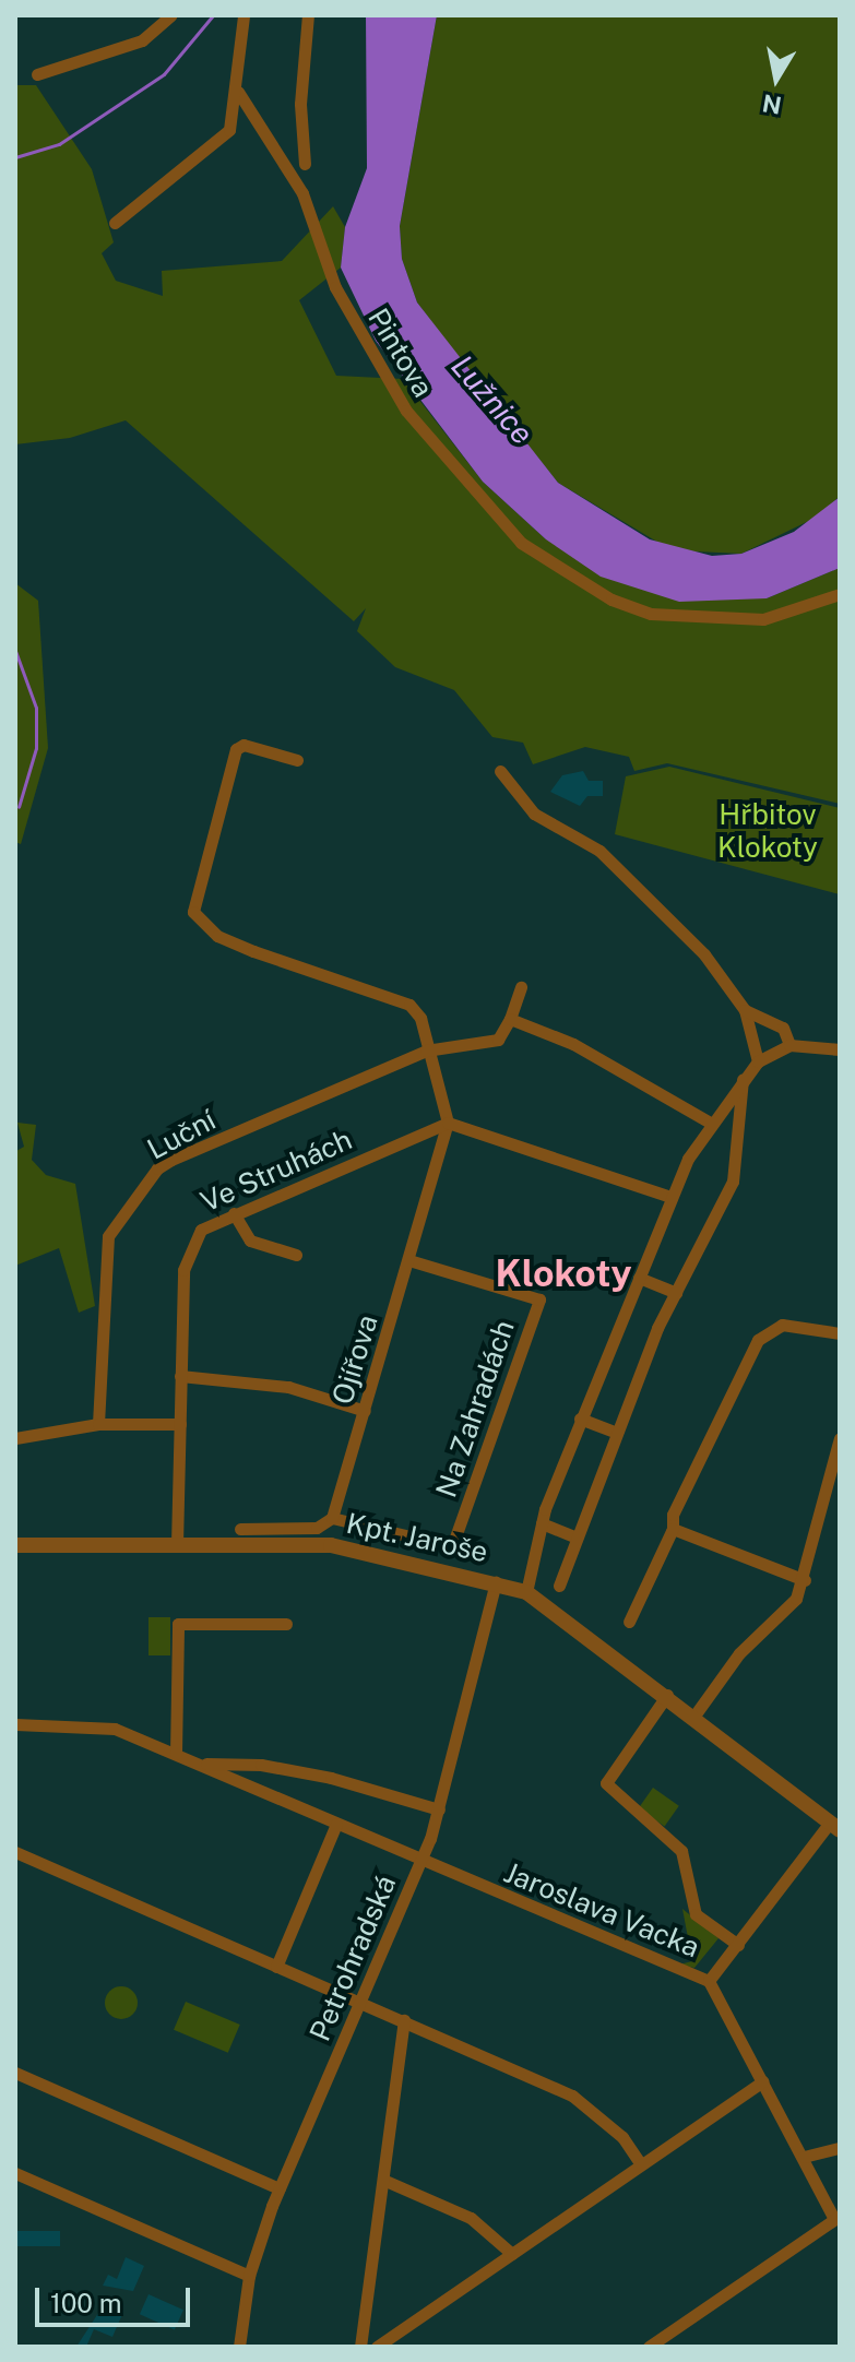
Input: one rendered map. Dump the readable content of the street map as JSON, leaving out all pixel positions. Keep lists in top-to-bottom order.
{
  "streets": {
    "street": [
      "Pintova",
      "Luční",
      "Ve Struhách",
      "Ojířova",
      "Na Zahradách",
      "Kpt. Jaroše",
      "Jaroslava Vacka",
      "Petrohradská"
    ]
  },
  "crossings": [
    ["Ve Struhách", "Ojířova"],
    ["Ve Struhách", "Kpt. Jaroše"],
    ["Ojířova", "Na Zahradách"],
    ["Kpt. Jaroše", "Jaroslava Vacka"],
    ["Kpt. Jaroše", "Petrohradská"],
    ["Jaroslava Vacka", "Petrohradská"]
  ],
  "districts": ["Klokoty"],
  "water": ["Lužnice"],
  "parks": ["Hřbitov Klokoty"],
  "scale_bar": "100 m",
  "north": "bottom"
}
